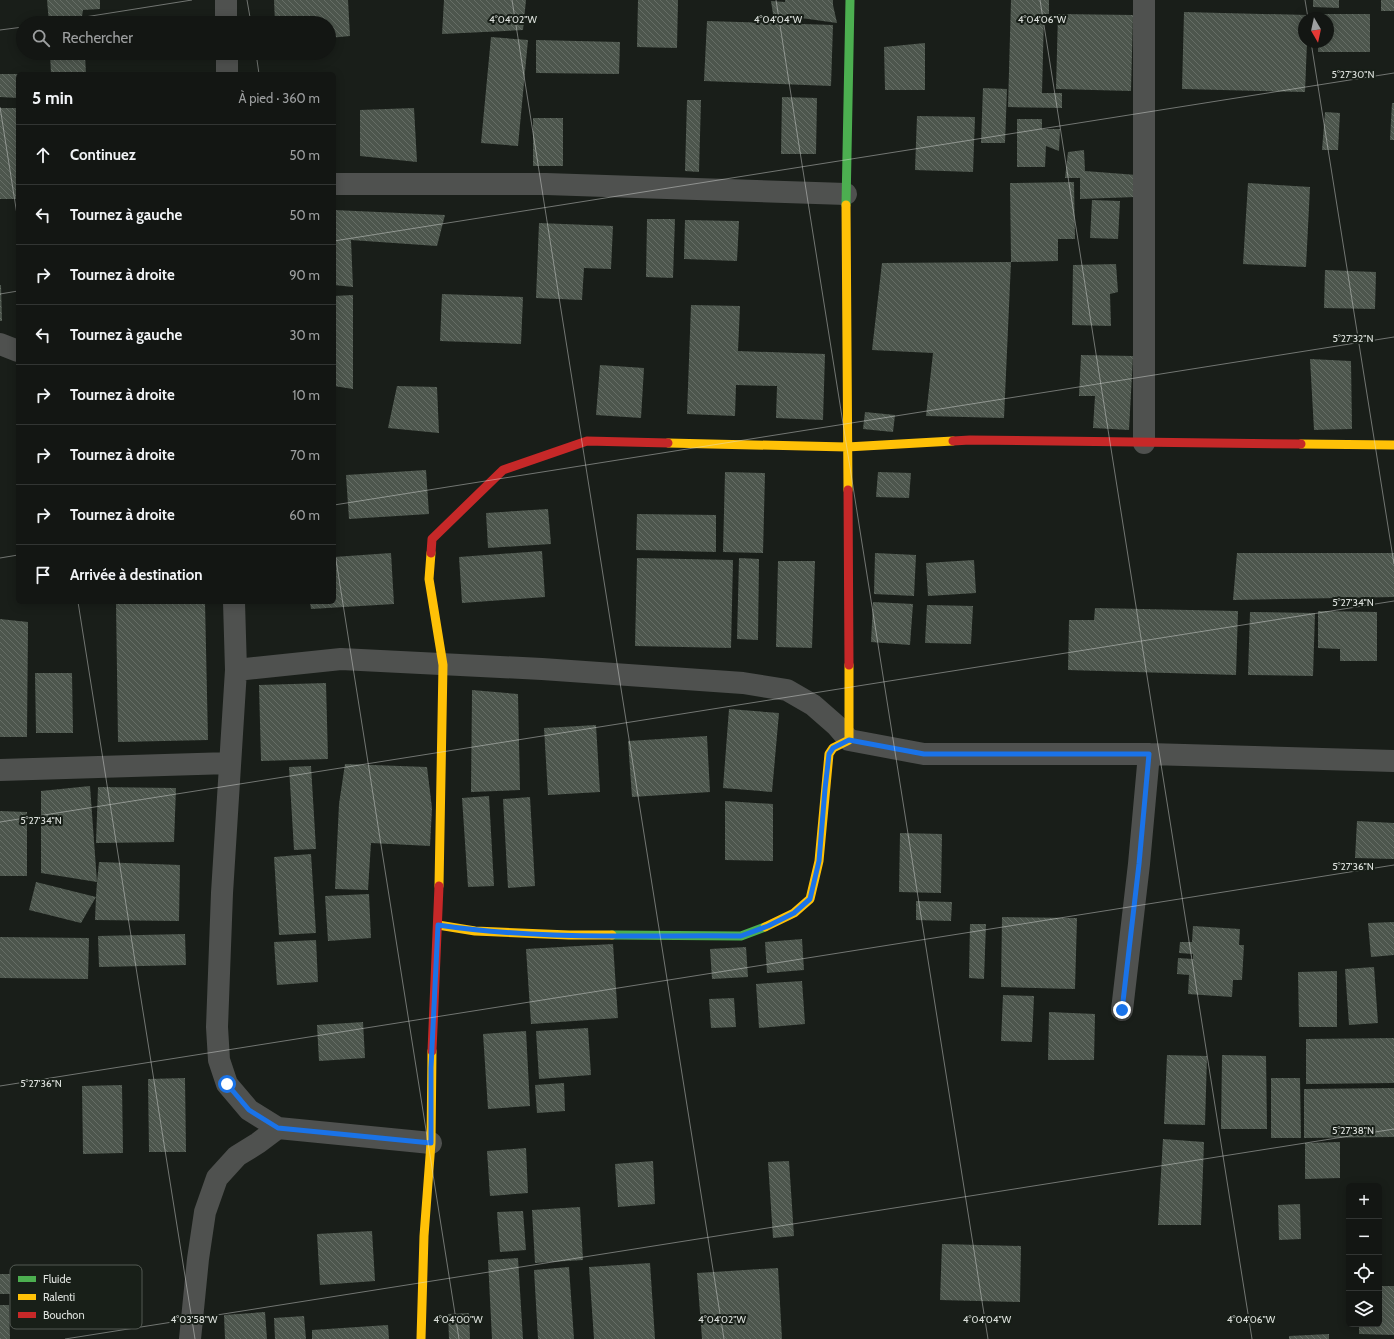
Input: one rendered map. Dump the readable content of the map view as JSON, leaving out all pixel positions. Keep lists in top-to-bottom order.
{
  "legend": ["Fluide", "Ralenti", "Bouchon"],
  "north": "bottom",
  "page": {
    "search": "Rechercher",
    "heading": ["5 min", "À pied · 360 m"],
    "list": [
      ["Continuez", "50 m"],
      ["Tournez à gauche", "50 m"],
      ["Tournez à droite", "90 m"],
      ["Tournez à gauche", "30 m"],
      ["Tournez à droite", "10 m"],
      ["Tournez à droite", "70 m"],
      ["Tournez à droite", "60 m"],
      "Arrivée à destination"
    ],
    "map_buttons": ["+", "−"]
  },
  "coordinates": [
    "4°04'02\"W",
    "4°04'04\"W",
    "4°04'06\"W",
    "5°27'30\"N",
    "5°27'32\"N",
    "5°27'34\"N",
    "5°27'36\"N",
    "5°27'38\"N",
    "4°03'58\"W",
    "4°04'00\"W"
  ]
}
